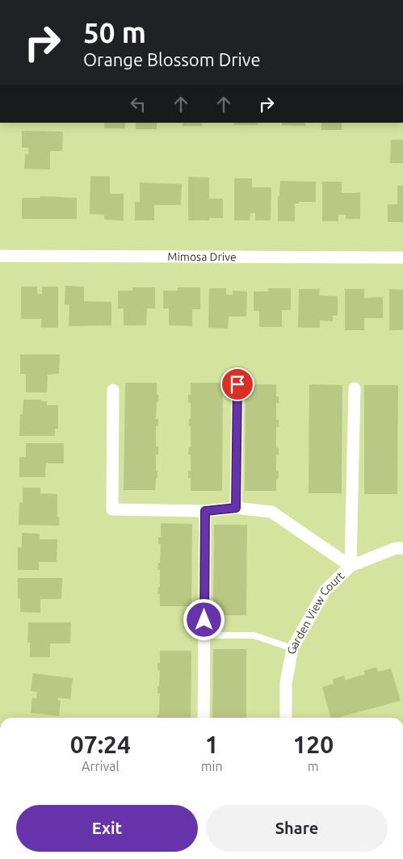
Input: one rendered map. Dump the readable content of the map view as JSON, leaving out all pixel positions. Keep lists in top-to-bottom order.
{
  "streets": {
    "street": ["Mimosa Drive", "Garden View Court"]
  },
  "page": {
    "turn": ["50 m", "Orange Blossom Drive"],
    "eta": [
      "07:24",
      "Arrival",
      "1",
      "min",
      "120",
      "m"
    ],
    "buttons": ["Exit", "Share"]
  }
}
